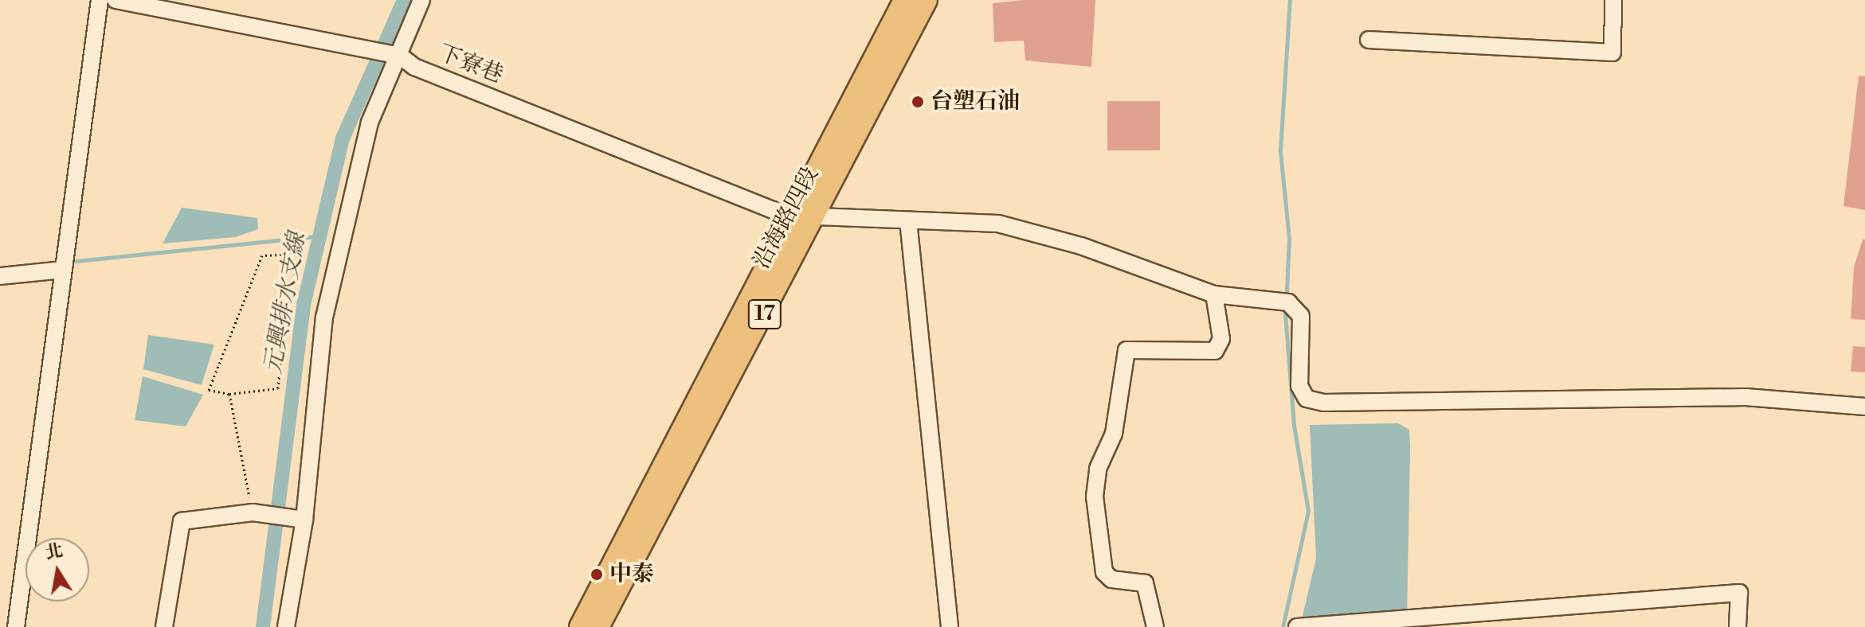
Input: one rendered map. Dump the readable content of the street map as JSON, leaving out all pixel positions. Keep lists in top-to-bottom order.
{
  "streets": {
    "main road": ["沿海路四段", "17"],
    "street": ["下寮巷"]
  },
  "crossings": [
    ["下寮巷", "沿海路四段"]
  ],
  "water": ["元興排水支線"],
  "places": ["台塑石油", "中泰"],
  "north": "top"
}
